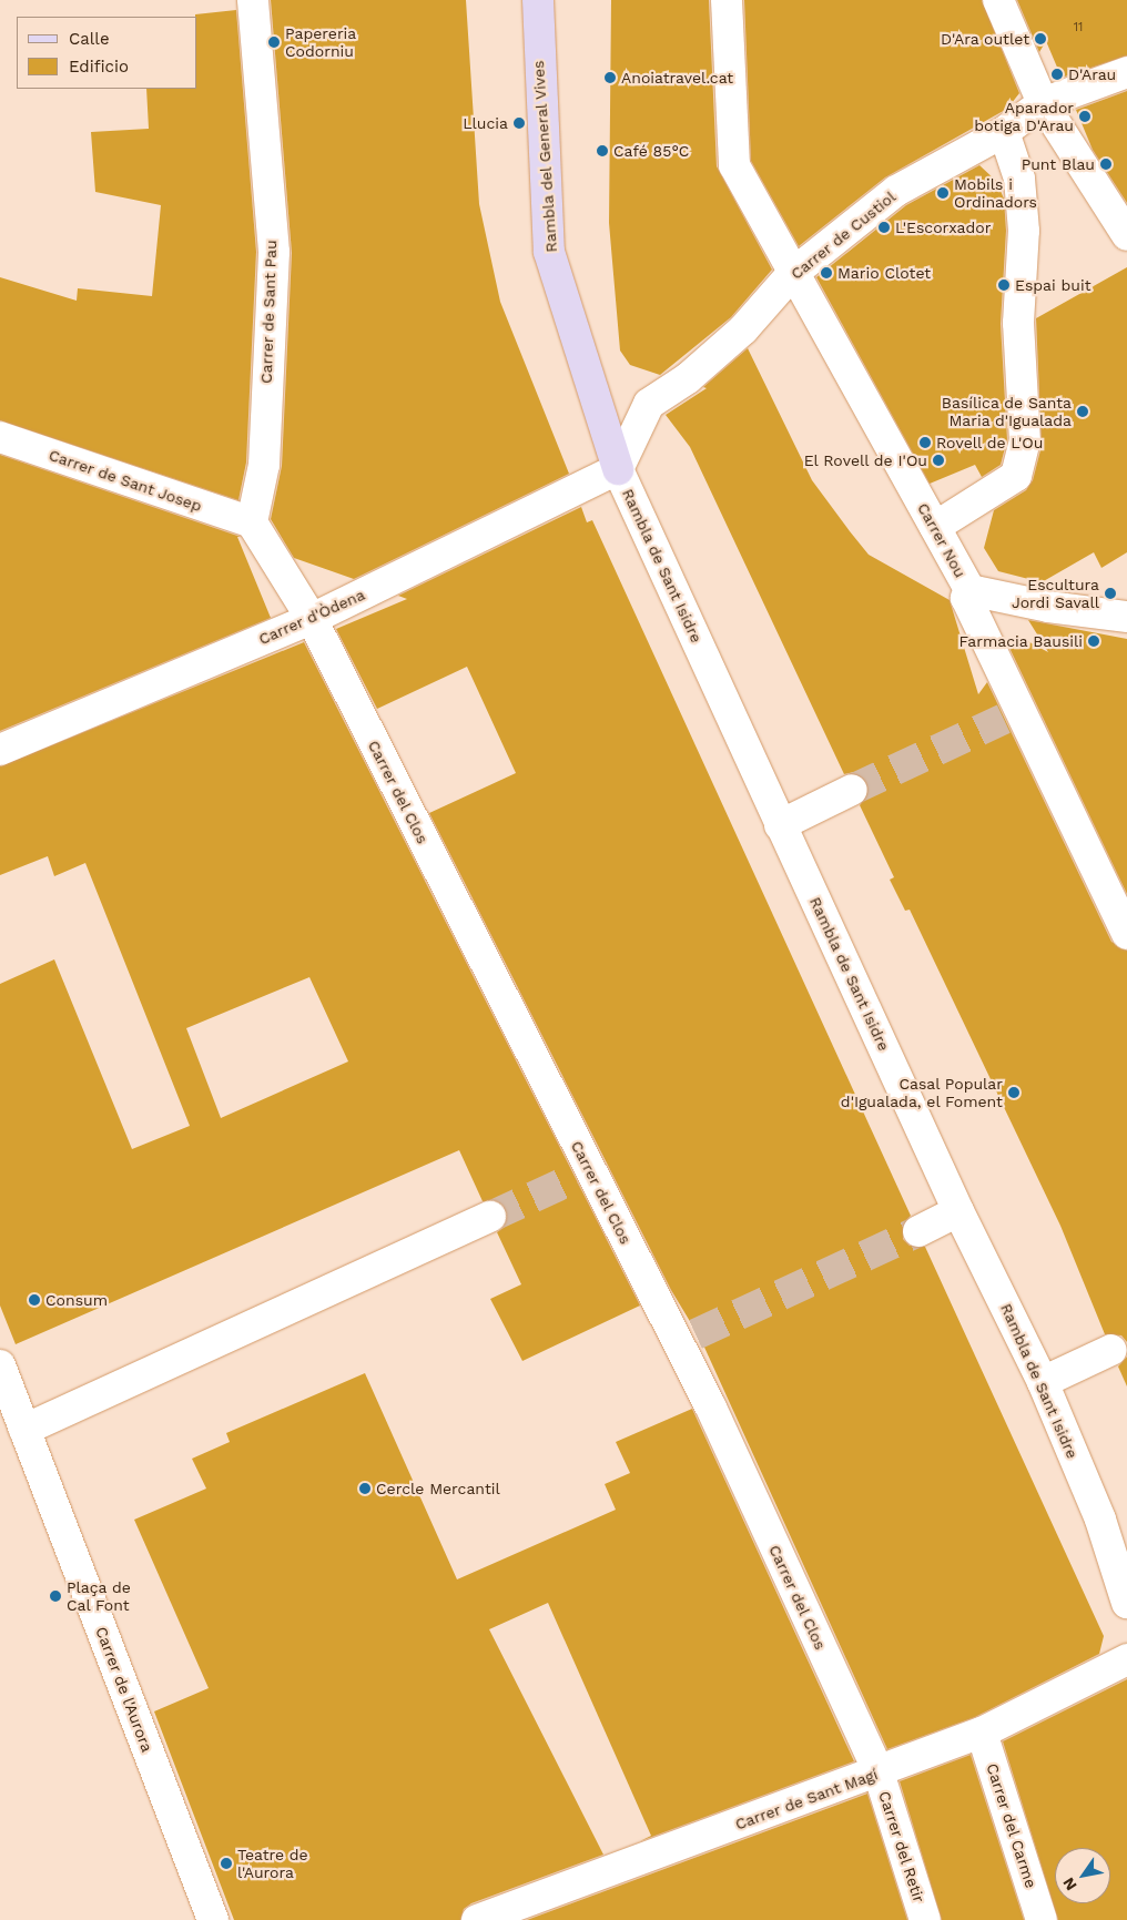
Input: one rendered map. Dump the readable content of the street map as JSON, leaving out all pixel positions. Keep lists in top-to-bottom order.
{
  "streets": {
    "street": [
      "Rambla del General Vives",
      "Carrer de Custiol",
      "Carrer de Sant Pau",
      "Carrer de Sant Josep",
      "Carrer Nou",
      "Rambla de Sant Isidre",
      "Carrer d'Òdena",
      "Carrer del Clos",
      "Carrer de l'Aurora",
      "Carrer de Sant Magí",
      "Carrer del Carme",
      "Carrer del Retir"
    ]
  },
  "crossings": [
    ["Rambla del General Vives", "Carrer de Custiol"],
    ["Rambla del General Vives", "Rambla de Sant Isidre"],
    ["Rambla del General Vives", "Carrer d'Òdena"],
    ["Carrer de Custiol", "Carrer Nou"],
    ["Carrer de Custiol", "Rambla de Sant Isidre"],
    ["Carrer de Custiol", "Carrer d'Òdena"],
    ["Carrer de Sant Pau", "Carrer de Sant Josep"],
    ["Carrer de Sant Pau", "Carrer del Clos"],
    ["Carrer de Sant Josep", "Carrer del Clos"],
    ["Rambla de Sant Isidre", "Carrer d'Òdena"],
    ["Carrer d'Òdena", "Carrer del Clos"],
    ["Carrer del Clos", "Carrer de Sant Magí"],
    ["Carrer del Clos", "Carrer del Retir"],
    ["Carrer de Sant Magí", "Carrer del Carme"],
    ["Carrer de Sant Magí", "Carrer del Retir"]
  ],
  "places": [
    "D'Ara outlet",
    "Papereria Codorniu",
    "D'Arau",
    "Anoiatravel.cat",
    "Aparador botiga D'Arau",
    "Llucia",
    "Café 85°C",
    "Punt Blau",
    "Mobils i Ordinadors",
    "L'Escorxador",
    "Mario Clotet",
    "Espai buit",
    "Basílica de Santa Maria d'Igualada",
    "Rovell de L'Ou",
    "El Rovell de I'Ou",
    "Escultura Jordi Savall",
    "Farmacia Bausili",
    "Casal Popular d'Igualada, el Foment",
    "Consum",
    "Cercle Mercantil",
    "Plaça de Cal Font",
    "Teatre de l'Aurora"
  ],
  "house_numbers": ["11"],
  "legend": ["Calle", "Edificio"],
  "north": "bottom left"
}
